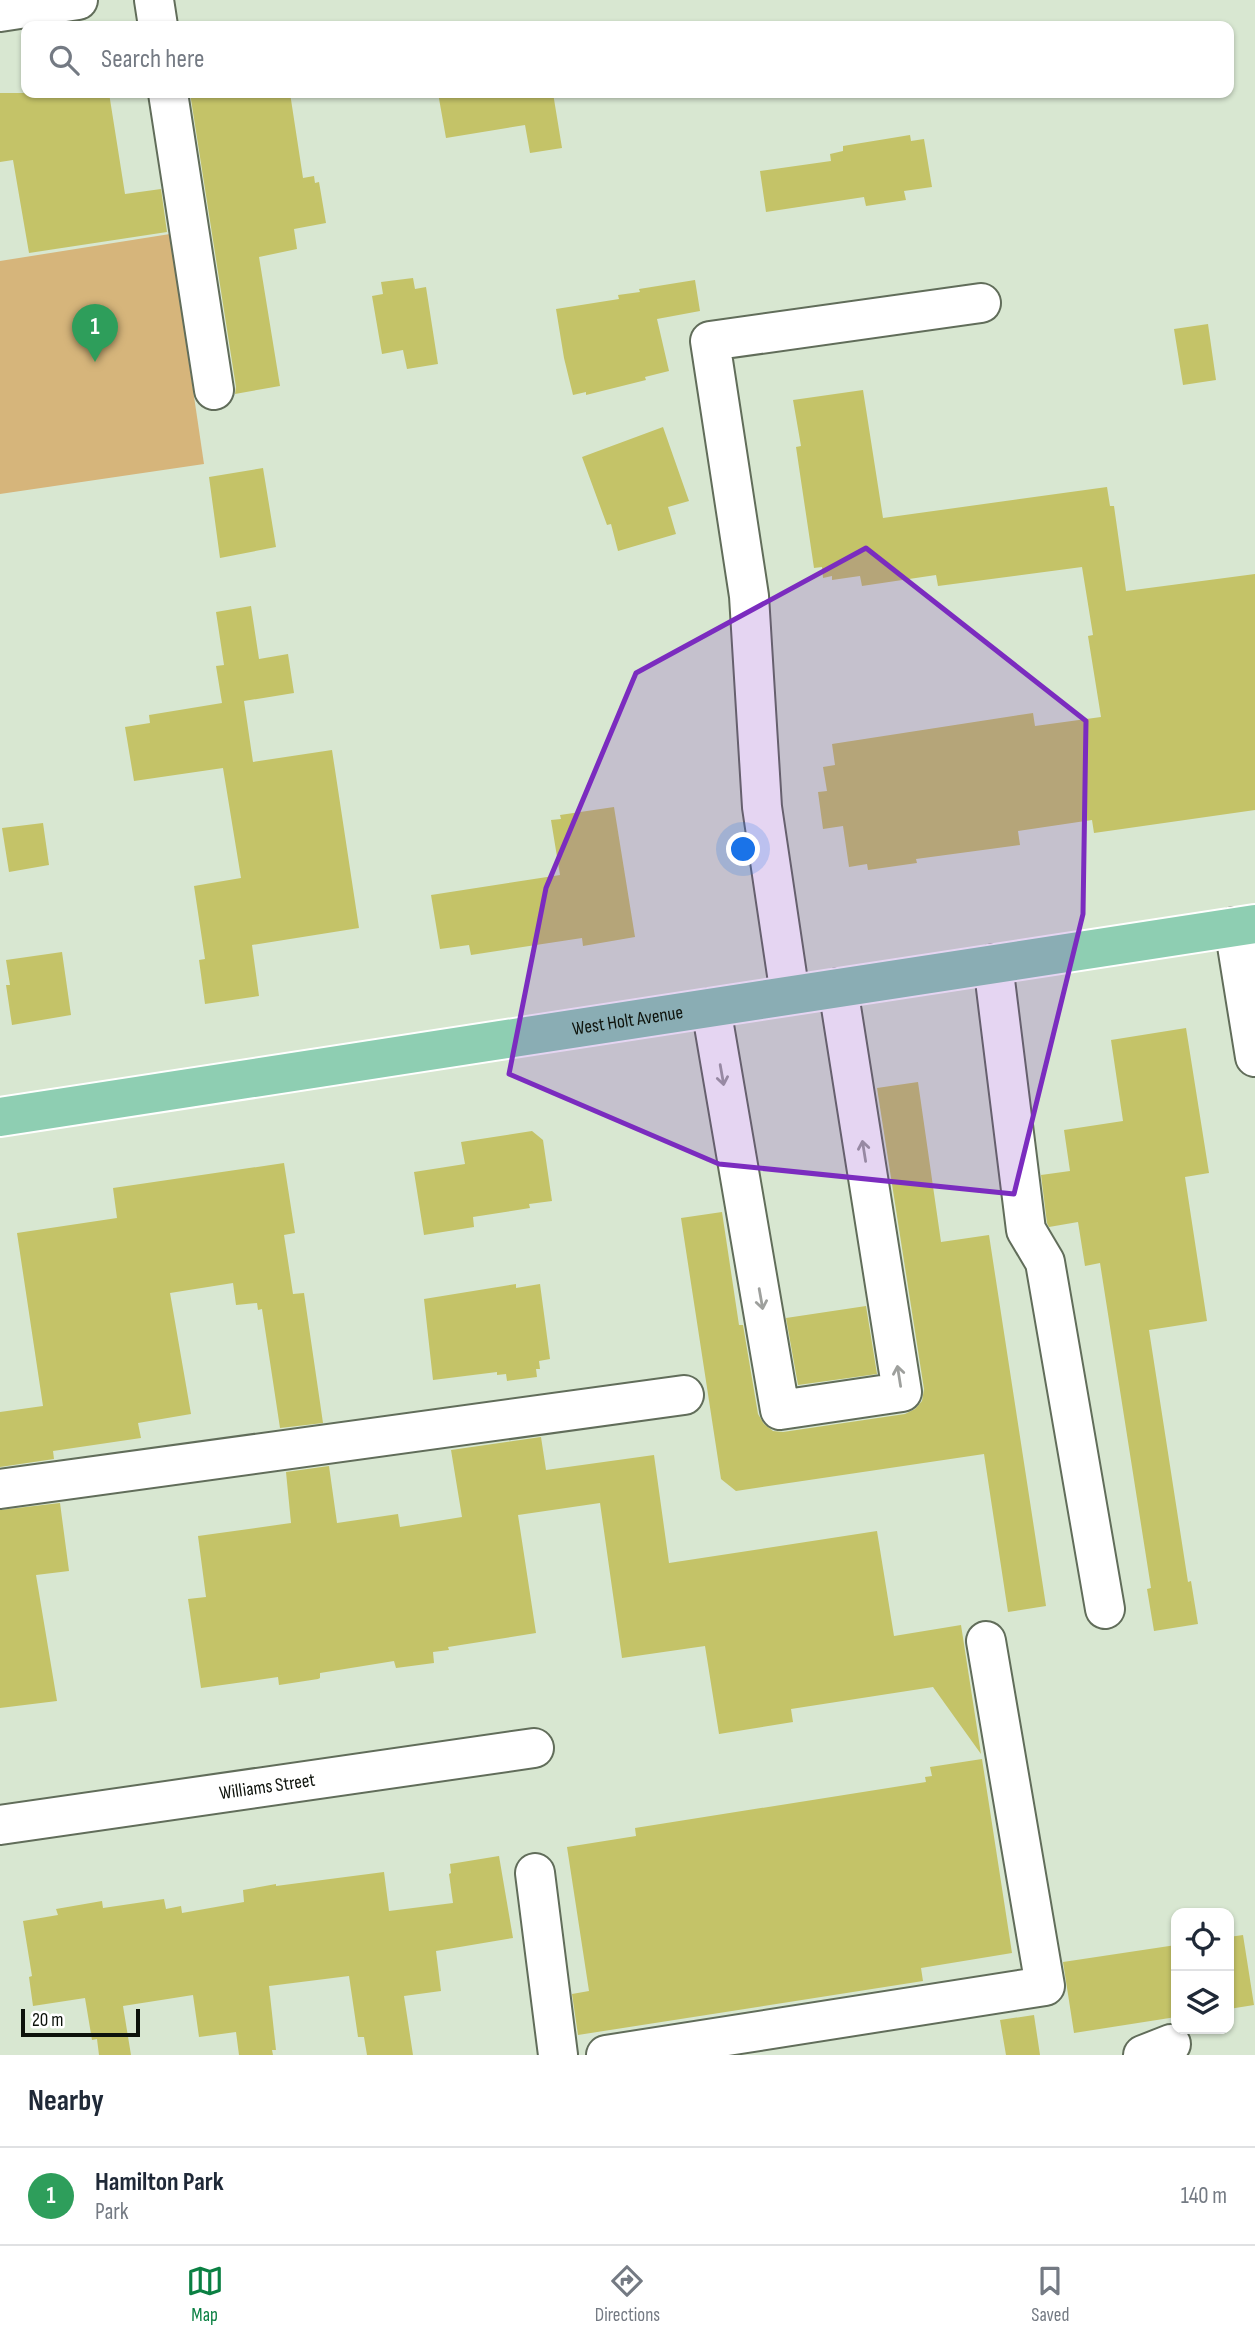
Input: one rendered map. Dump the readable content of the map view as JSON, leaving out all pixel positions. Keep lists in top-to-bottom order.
{
  "streets": {
    "main road": ["West Holt Avenue"],
    "street": ["Williams Street"]
  },
  "scale_bar": "20 m",
  "page": {
    "search": "Search here",
    "pins": "1",
    "scale": "20 m",
    "heading": "Nearby",
    "list": [
      {
        "mark": "1",
        "name": "Hamilton Park",
        "note": "Park",
        "value": "140 m"
      }
    ],
    "nav": ["Map", "Directions", "Saved"]
  }
}
